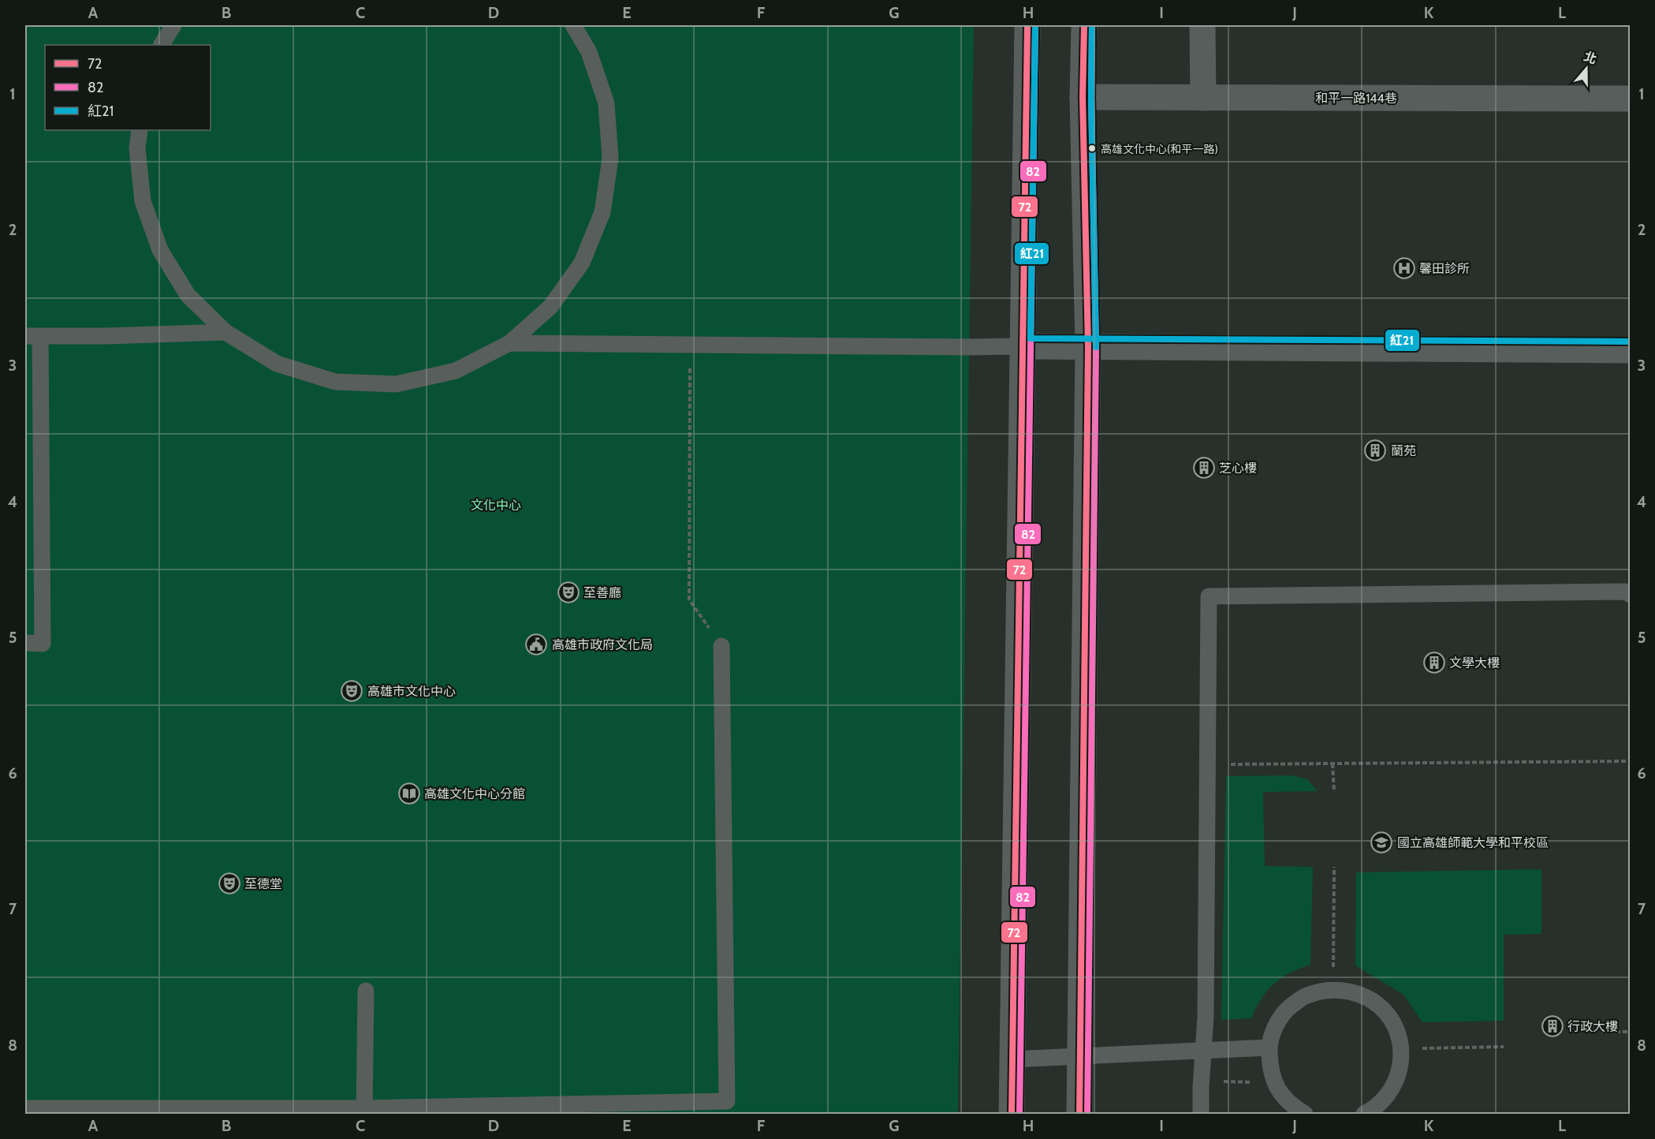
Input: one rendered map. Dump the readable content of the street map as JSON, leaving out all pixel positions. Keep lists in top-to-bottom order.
{
  "streets": {
    "street": ["和平一路144巷"]
  },
  "parks": ["文化中心"],
  "places": {
    "other": ["高雄文化中心(和平一路)"],
    "hospital": ["馨田診所"],
    "building": [
      "蘭苑",
      "芝心樓",
      "文學大樓",
      "行政大樓"
    ],
    "theatre": ["至善廳", "高雄市文化中心", "至德堂"],
    "public building": ["高雄市政府文化局"],
    "library": ["高雄文化中心分館"],
    "school or university": ["國立高雄師範大學和平校區"]
  },
  "lines": ["transit line 72", "transit line 82", "transit line 紅21"],
  "legend": ["72", "82", "紅21"],
  "north": "top",
  "grid": {
    "columns": [
      "A",
      "B",
      "C",
      "D",
      "E",
      "F",
      "G",
      "H",
      "I",
      "J",
      "K",
      "L"
    ],
    "rows": [
      "1",
      "2",
      "3",
      "4",
      "5",
      "6",
      "7",
      "8"
    ]
  }
}
